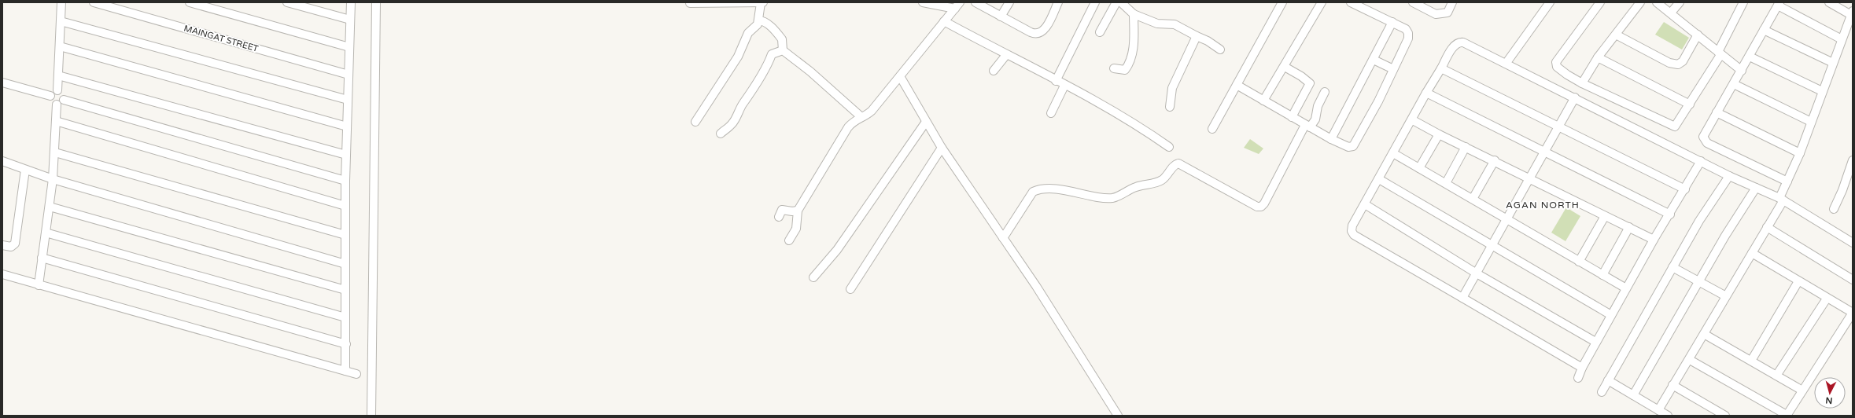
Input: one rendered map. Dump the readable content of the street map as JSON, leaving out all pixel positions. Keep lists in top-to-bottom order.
{
  "streets": {
    "street": ["MAINGAT STREET"]
  },
  "districts": ["AGAN NORTH"],
  "north": "bottom"
}
